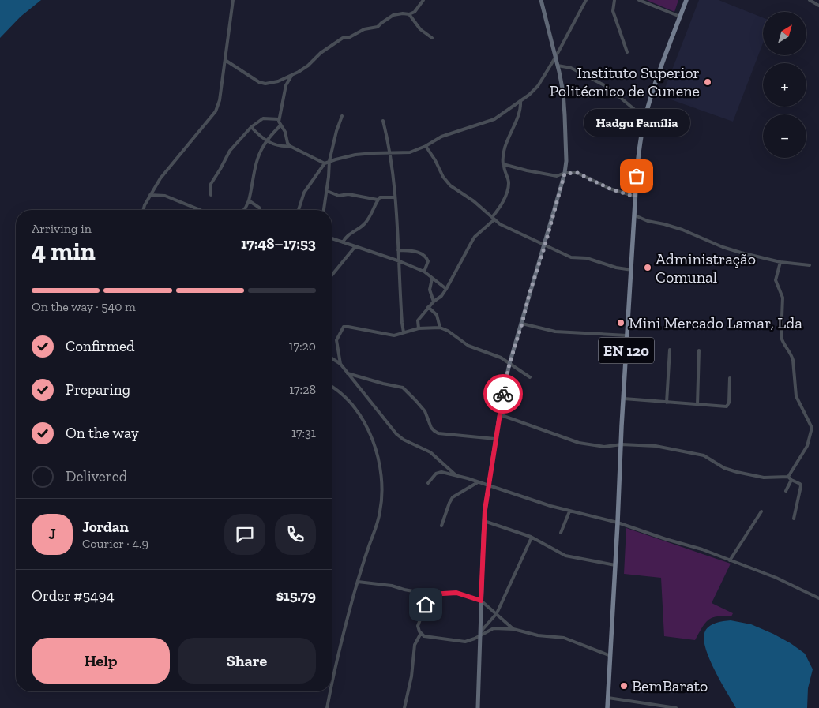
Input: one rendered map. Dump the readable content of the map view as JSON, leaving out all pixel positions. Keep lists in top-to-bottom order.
{
  "streets": {
    "main road": ["EN 120"]
  },
  "places": [
    "Instituto Superior Politécnico de Cunene",
    "Hadgu Família",
    "Administração Comunal",
    "Mini Mercado Lamar, Lda",
    "BemBarato"
  ],
  "north": "top right",
  "page": {
    "map_buttons": ["+", "−"],
    "bubble": "Hadgu Família",
    "heading": ["4 min", "Arriving in", "17:48–17:53"],
    "panel": [
      "Jordan",
      "Courier · 4.9",
      "Order #5494",
      "$15.79"
    ],
    "bar": "On the way · 540 m",
    "list": [
      ["Confirmed", "17:20"],
      ["Preparing", "17:28"],
      ["On the way", "17:31"],
      "Delivered"
    ],
    "round": "J",
    "buttons": ["Help", "Share"]
  }
}
